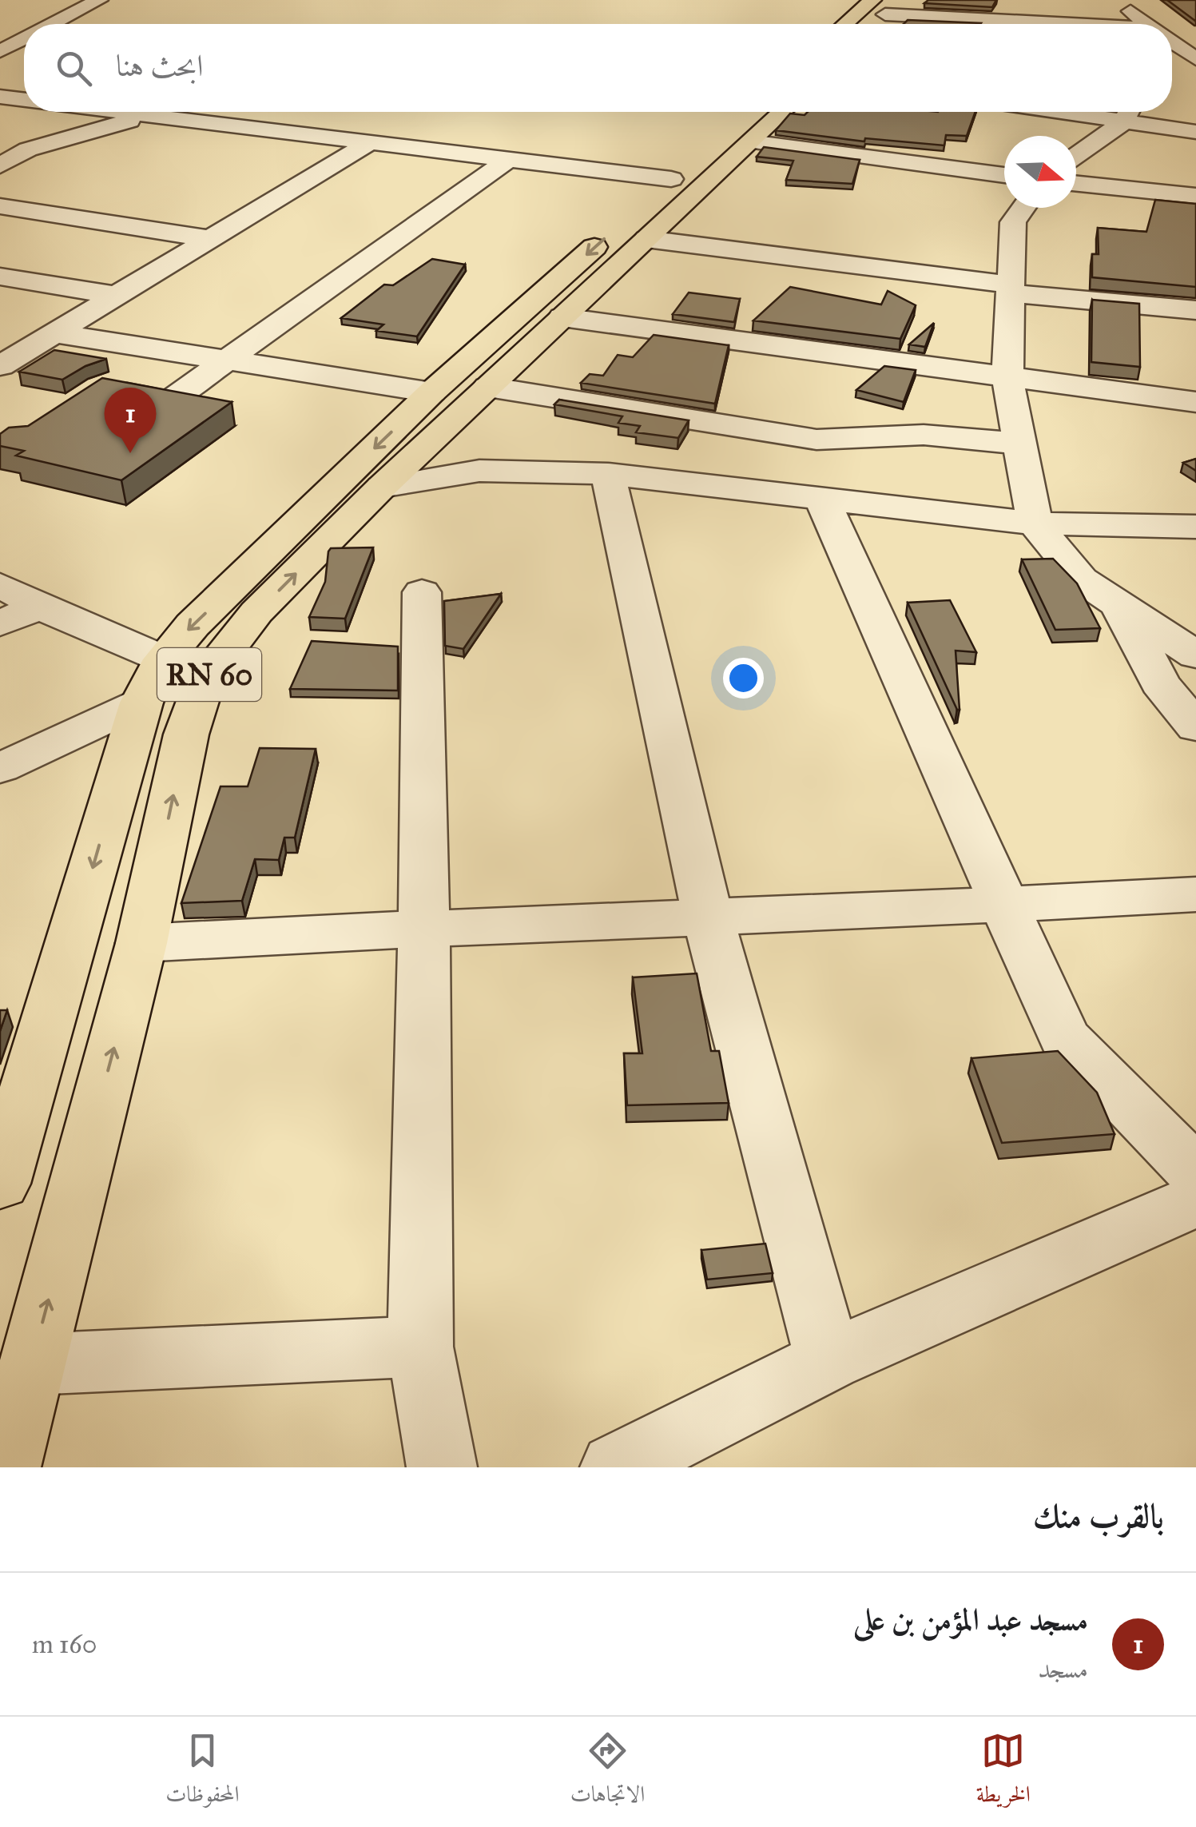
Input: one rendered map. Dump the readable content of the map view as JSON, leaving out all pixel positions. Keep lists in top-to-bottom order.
{
  "streets": {
    "main road": ["RN 60"]
  },
  "north": "right",
  "page": {
    "search": "ابحث هنا",
    "pins": "1",
    "heading": "بالقرب منك",
    "list": [
      {
        "mark": "1",
        "name": "مسجد عبد المؤمن بن على",
        "note": "مسجد",
        "value": "160 m"
      }
    ],
    "nav": ["الخريطة", "الاتجاهات", "المحفوظات"]
  }
}
